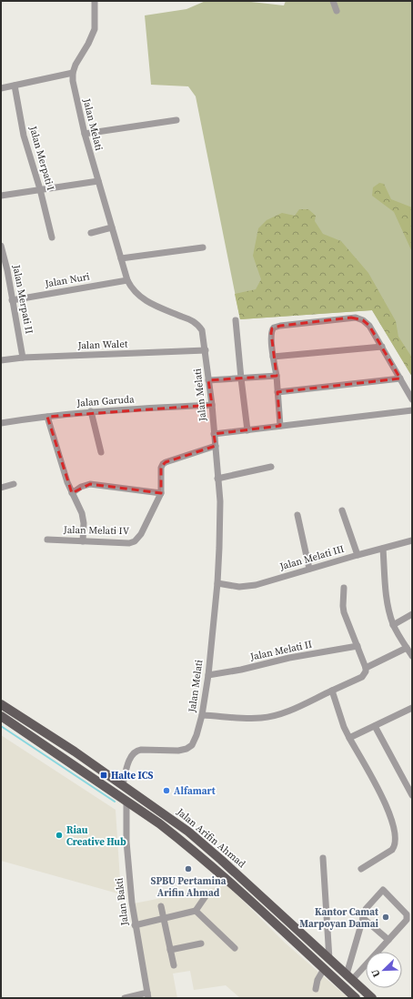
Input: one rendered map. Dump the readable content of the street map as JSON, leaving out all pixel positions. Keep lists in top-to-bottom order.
{
  "streets": {
    "main road": ["Jalan Arifin Ahmad"],
    "street": [
      "Jalan Melati",
      "Jalan Merpati I",
      "Jalan Nuri",
      "Jalan Merpati II",
      "Jalan Walet",
      "Jalan Garuda",
      "Jalan Melati IV",
      "Jalan Melati III",
      "Jalan Melati II",
      "Jalan Bakti"
    ]
  },
  "crossings": [
    ["Jalan Melati", "Jalan Nuri"],
    ["Jalan Melati", "Jalan Walet"],
    ["Jalan Melati", "Jalan Garuda"],
    ["Jalan Melati", "Jalan Melati IV"],
    ["Jalan Melati", "Jalan Melati III"],
    ["Jalan Melati", "Jalan Melati II"],
    ["Jalan Melati", "Jalan Arifin Ahmad"],
    ["Jalan Nuri", "Jalan Merpati II"],
    ["Jalan Merpati II", "Jalan Walet"]
  ],
  "places": {
    "transit": ["Halte ICS"],
    "other": [
      "Alfamart",
      "Riau Creative Hub",
      "SPBU Pertamina Arifin Ahmad",
      "Kantor Camat Marpoyan Damai"
    ]
  },
  "north": "bottom left"
}
